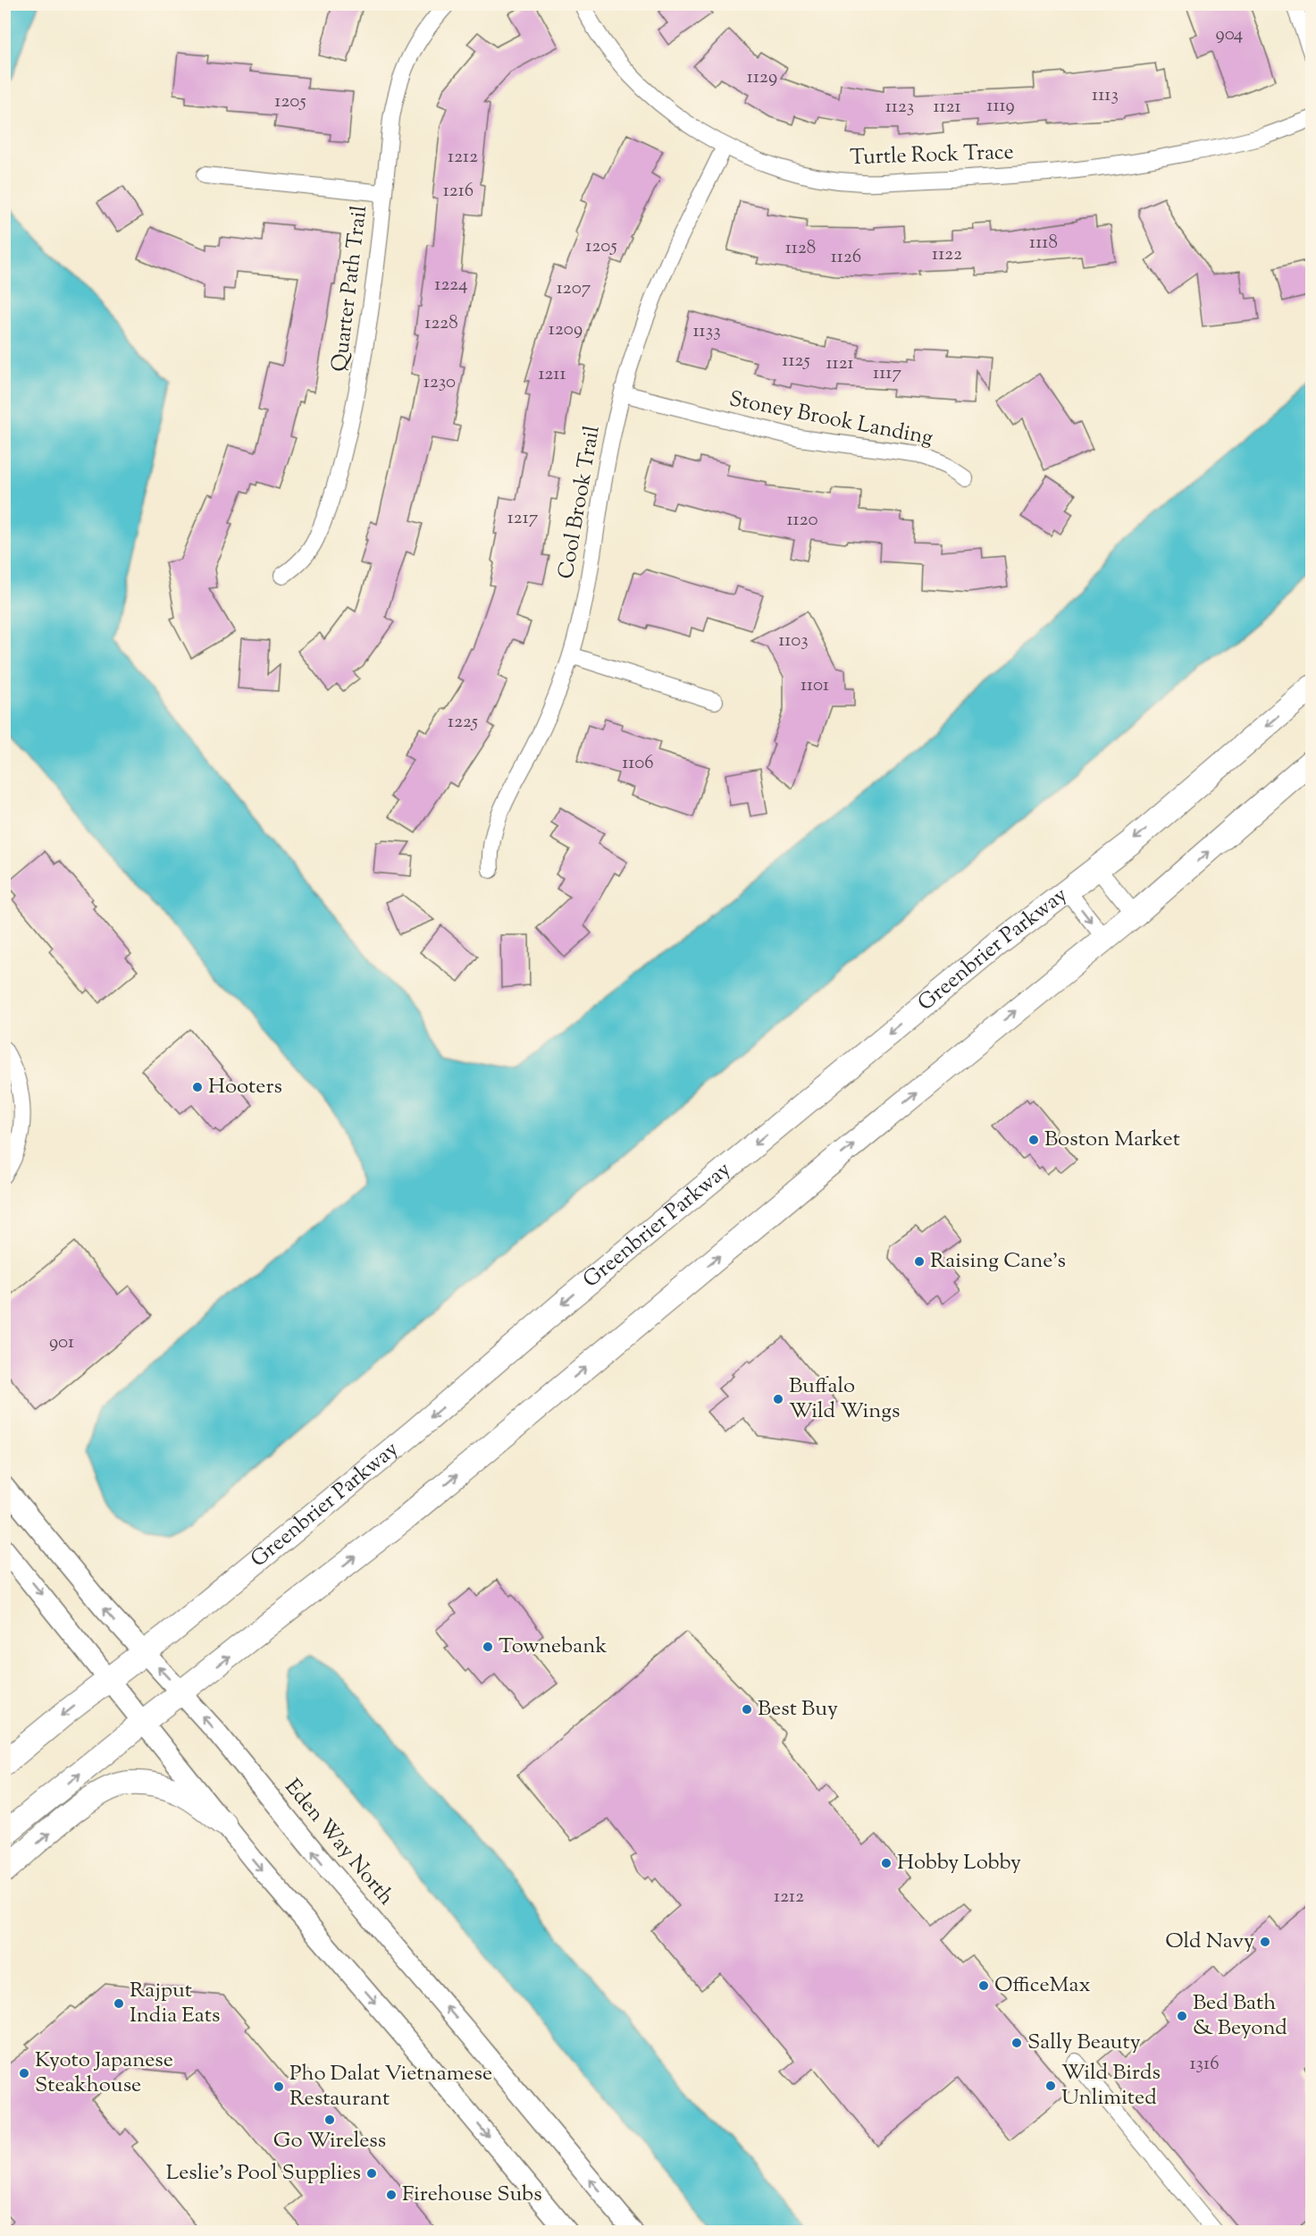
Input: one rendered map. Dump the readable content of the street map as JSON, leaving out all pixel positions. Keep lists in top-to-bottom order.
{
  "streets": {
    "main road": ["Greenbrier Parkway"],
    "street": [
      "Turtle Rock Trace",
      "Quarter Path Trail",
      "Stoney Brook Landing",
      "Cool Brook Trail",
      "Eden Way North"
    ]
  },
  "crossings": [
    ["Turtle Rock Trace", "Cool Brook Trail"],
    ["Stoney Brook Landing", "Cool Brook Trail"],
    ["Greenbrier Parkway", "Eden Way North"]
  ],
  "places": [
    "Hooters",
    "Boston Market",
    "Raising Cane's",
    "Buffalo Wild Wings",
    "Townebank",
    "Best Buy",
    "Hobby Lobby",
    "Old Navy",
    "OfficeMax",
    "Rajput India Eats",
    "Bed Bath & Beyond",
    "Sally Beauty",
    "Kyoto Japanese Steakhouse",
    "Wild Birds Unlimited",
    "Pho Dalat Vietnamese Restaurant",
    "Go Wireless",
    "Leslie's Pool Supplies",
    "Firehouse Subs"
  ],
  "house_numbers": [
    "904",
    "1129",
    "1113",
    "1205",
    "1119",
    "1123",
    "1121",
    "1212",
    "1216",
    "1118",
    "1205",
    "1128",
    "1122",
    "1126",
    "1224",
    "1207",
    "1228",
    "1209",
    "1133",
    "1125",
    "1121",
    "1117",
    "1211",
    "1230",
    "1217",
    "1120",
    "1103",
    "1101",
    "1225",
    "1106",
    "901",
    "1212",
    "1316"
  ]
}
